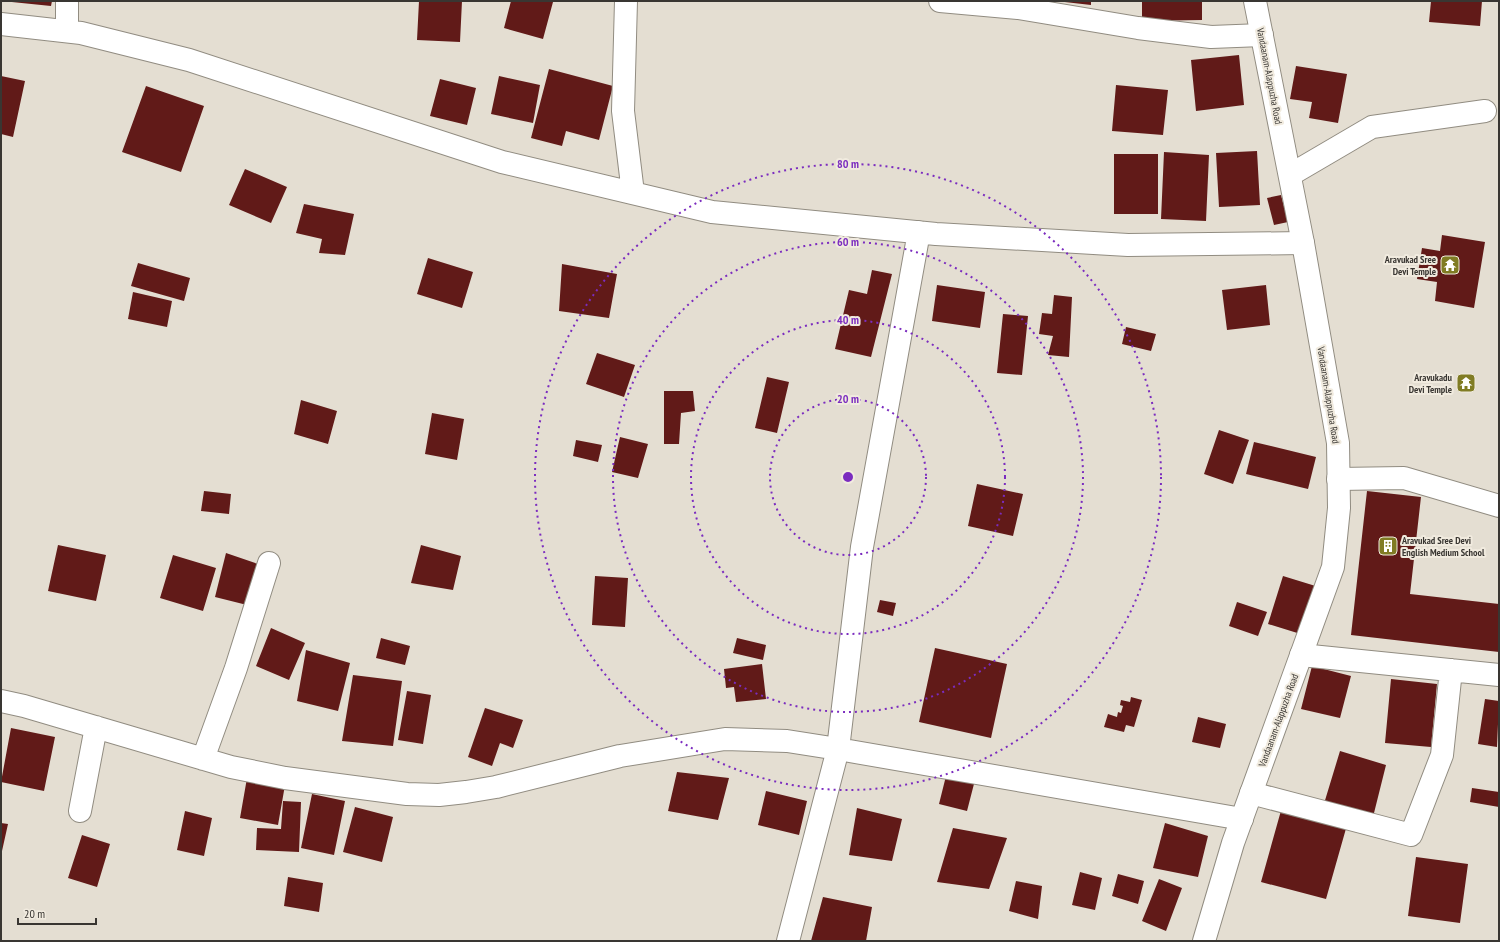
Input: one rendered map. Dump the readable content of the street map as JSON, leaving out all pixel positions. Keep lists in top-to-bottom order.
{
  "streets": {
    "street": ["Vandaanam-Alappuzha Road"]
  },
  "places": {
    "temple": ["Aravukad Sree Devi Temple", "Aravukadu Devi Temple"],
    "building": ["Aravukad Sree Devi English Medium School"]
  },
  "scale_bar": "20 m",
  "rings": [
    "80 m",
    "60 m",
    "40 m",
    "20 m"
  ]
}
